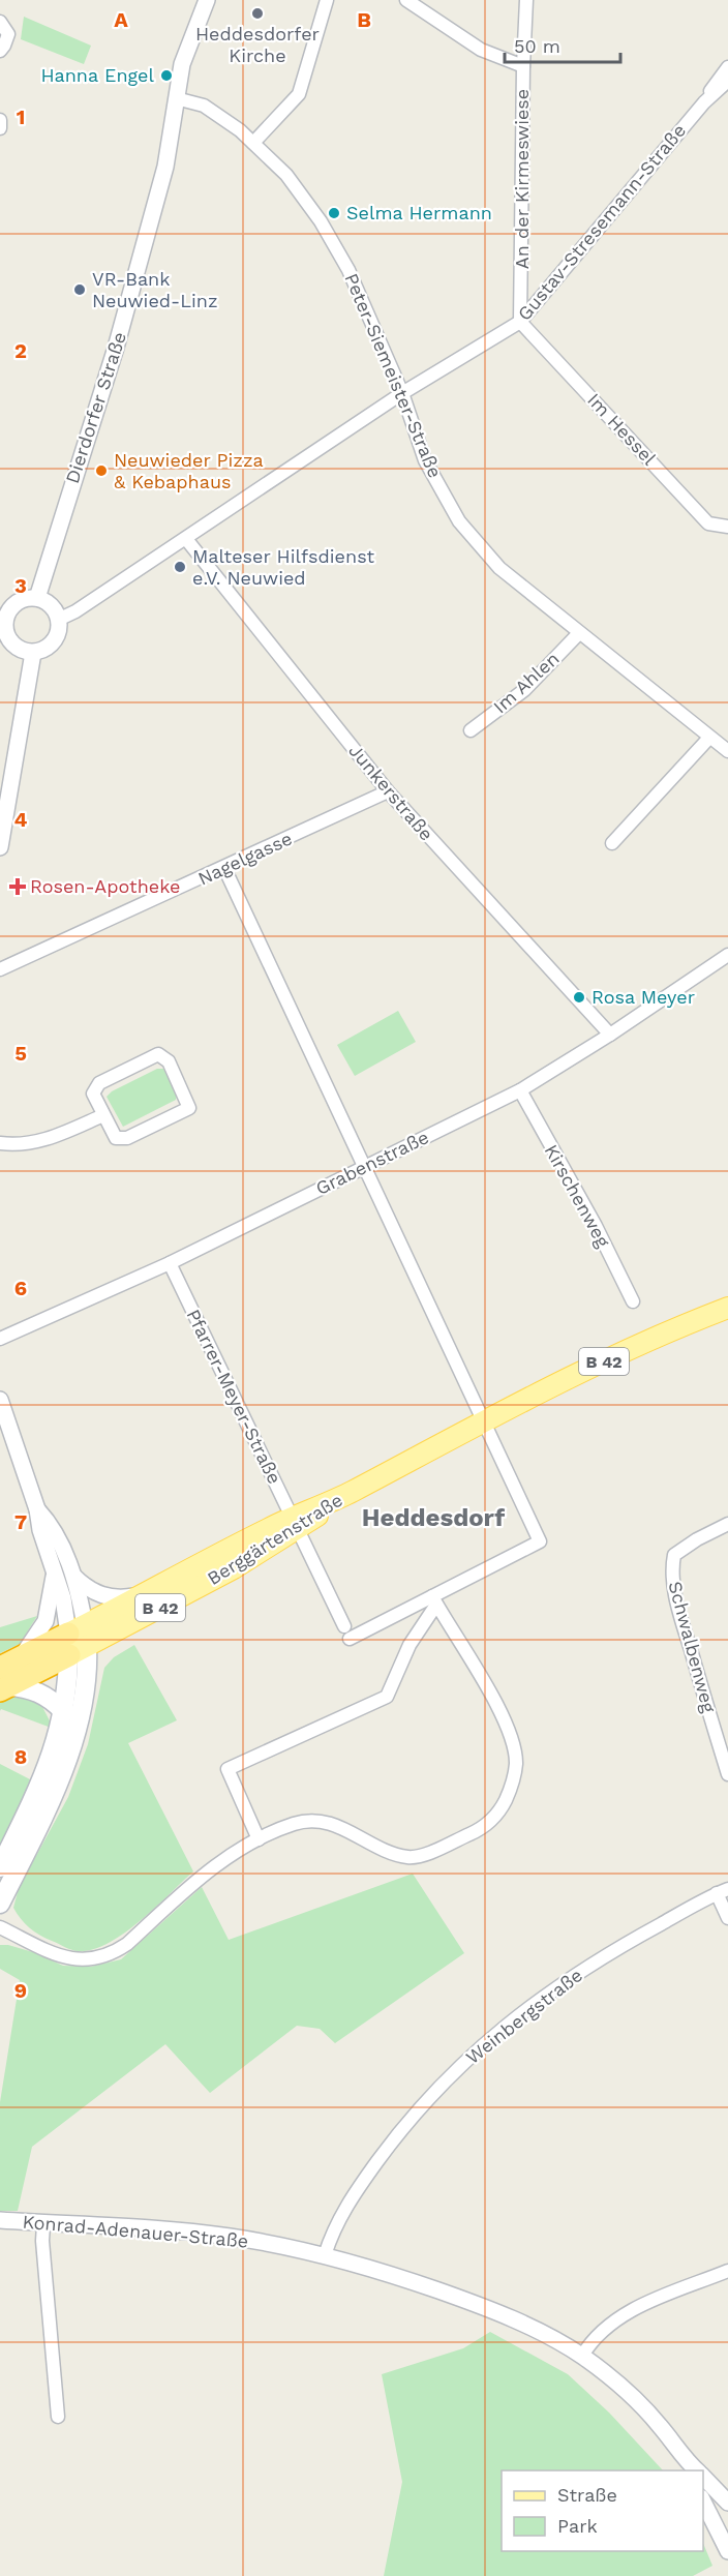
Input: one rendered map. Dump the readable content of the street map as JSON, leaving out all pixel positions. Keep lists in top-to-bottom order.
{
  "streets": {
    "highway": ["B 42"],
    "main road": ["Berggärtenstraße"],
    "street": [
      "An der Kirmeswiese",
      "Gustav-Stresemann-Straße",
      "Peter-Siemeister-Straße",
      "Dierdorfer Straße",
      "Im Hessel",
      "Im Ahlen",
      "Junkerstraße",
      "Nagelgasse",
      "Grabenstraße",
      "Kirschenweg",
      "Pfarrer-Meyer-Straße",
      "Schwalbenweg",
      "Weinbergstraße",
      "Konrad-Adenauer-Straße"
    ]
  },
  "crossings": [
    ["An der Kirmeswiese", "Gustav-Stresemann-Straße"],
    ["An der Kirmeswiese", "Im Hessel"],
    ["Gustav-Stresemann-Straße", "Peter-Siemeister-Straße"],
    ["Gustav-Stresemann-Straße", "Dierdorfer Straße"],
    ["Gustav-Stresemann-Straße", "Im Hessel"],
    ["Gustav-Stresemann-Straße", "Junkerstraße"],
    ["Peter-Siemeister-Straße", "Dierdorfer Straße"],
    ["Peter-Siemeister-Straße", "Im Ahlen"],
    ["Junkerstraße", "Nagelgasse"],
    ["Junkerstraße", "Grabenstraße"],
    ["Grabenstraße", "Kirschenweg"],
    ["Grabenstraße", "Pfarrer-Meyer-Straße"],
    ["B 42", "Berggärtenstraße"],
    ["Pfarrer-Meyer-Straße", "Berggärtenstraße"],
    ["Weinbergstraße", "Konrad-Adenauer-Straße"]
  ],
  "districts": ["Heddesdorf"],
  "places": {
    "other": [
      "Heddesdorfer Kirche",
      "Hanna Engel",
      "Selma Hermann",
      "VR-Bank Neuwied-Linz",
      "Neuwieder Pizza & Kebaphaus",
      "Malteser Hilfsdienst e.V. Neuwied",
      "Rosa Meyer"
    ],
    "health": ["Rosen-Apotheke"]
  },
  "legend": ["Straße", "Park"],
  "scale_bar": "50 m",
  "grid": {
    "columns": ["A", "B"],
    "rows": [
      "1",
      "2",
      "3",
      "4",
      "5",
      "6",
      "7",
      "8",
      "9"
    ]
  }
}
